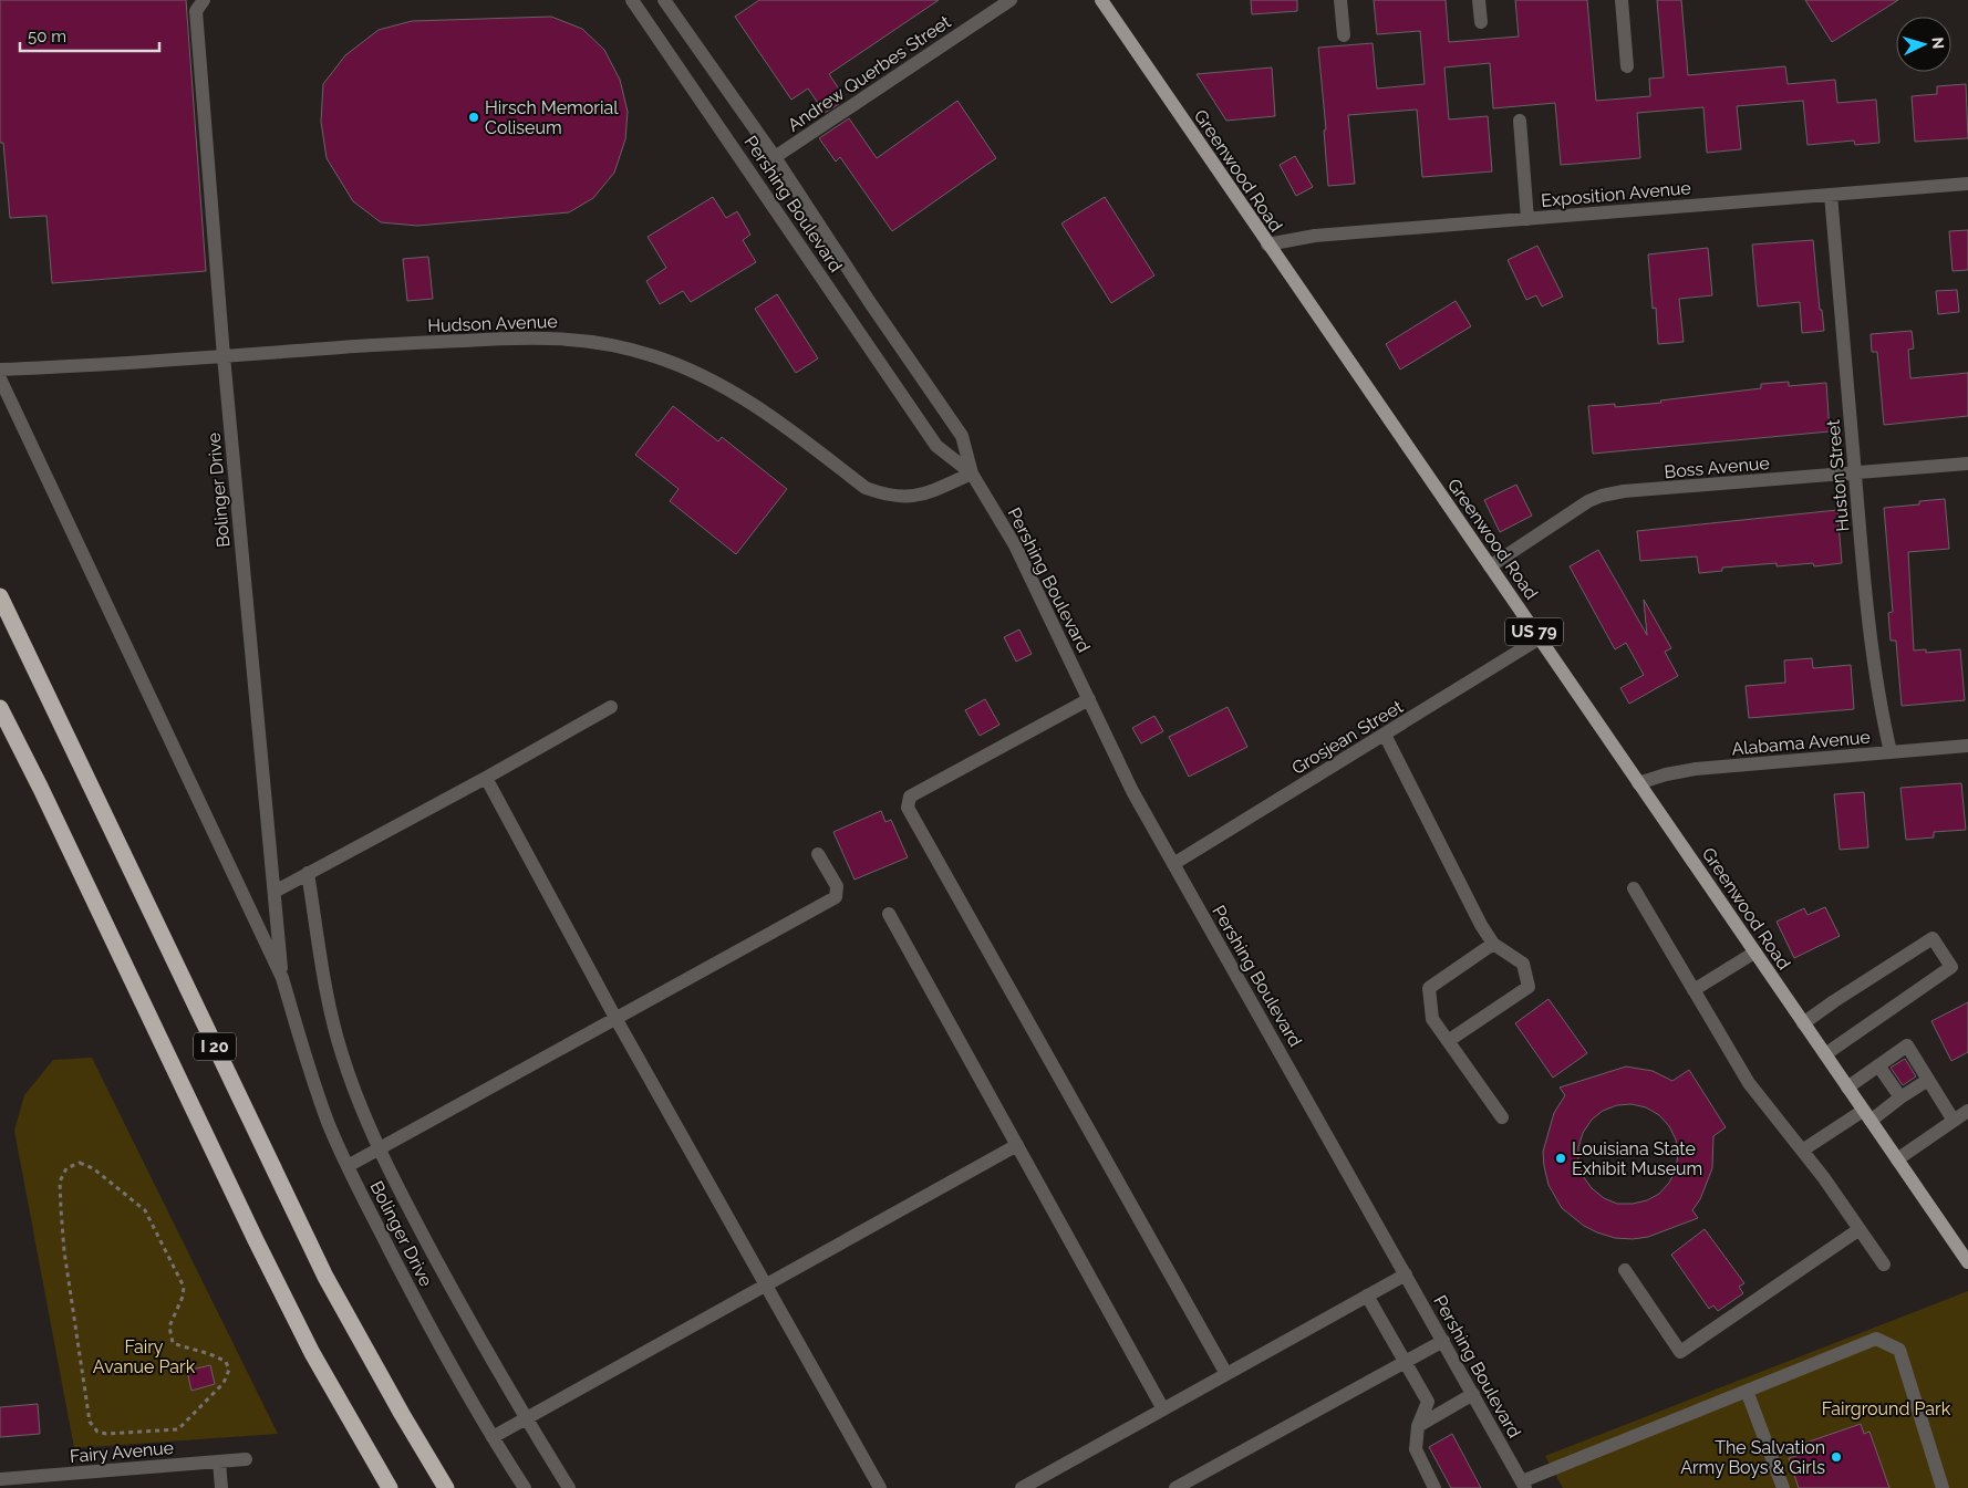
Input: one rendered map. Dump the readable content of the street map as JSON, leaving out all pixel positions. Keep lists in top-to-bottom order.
{
  "streets": {
    "highway": ["I 20"],
    "main road": ["Greenwood Road", "US 79"],
    "street": [
      "Andrew Querbes Street",
      "Exposition Avenue",
      "Pershing Boulevard",
      "Hudson Avenue",
      "Boss Avenue",
      "Huston Street",
      "Bolinger Drive",
      "Grosjean Street",
      "Alabama Avenue",
      "Fairy Avenue"
    ]
  },
  "crossings": [
    ["Andrew Querbes Street", "Pershing Boulevard"],
    ["Greenwood Road", "Exposition Avenue"],
    ["Greenwood Road", "Boss Avenue"],
    ["Greenwood Road", "Grosjean Street"],
    ["Greenwood Road", "Alabama Avenue"],
    ["Exposition Avenue", "Huston Street"],
    ["Pershing Boulevard", "Hudson Avenue"],
    ["Pershing Boulevard", "Grosjean Street"],
    ["Hudson Avenue", "Bolinger Drive"],
    ["Boss Avenue", "Huston Street"],
    ["Huston Street", "Alabama Avenue"]
  ],
  "parks": ["Fairy Avanue Park", "Fairground Park"],
  "places": ["Hirsch Memorial Coliseum", "Louisiana State Exhibit Museum", "The Salvation Army Boys & Girls"],
  "scale_bar": "50 m",
  "north": "right"
}
